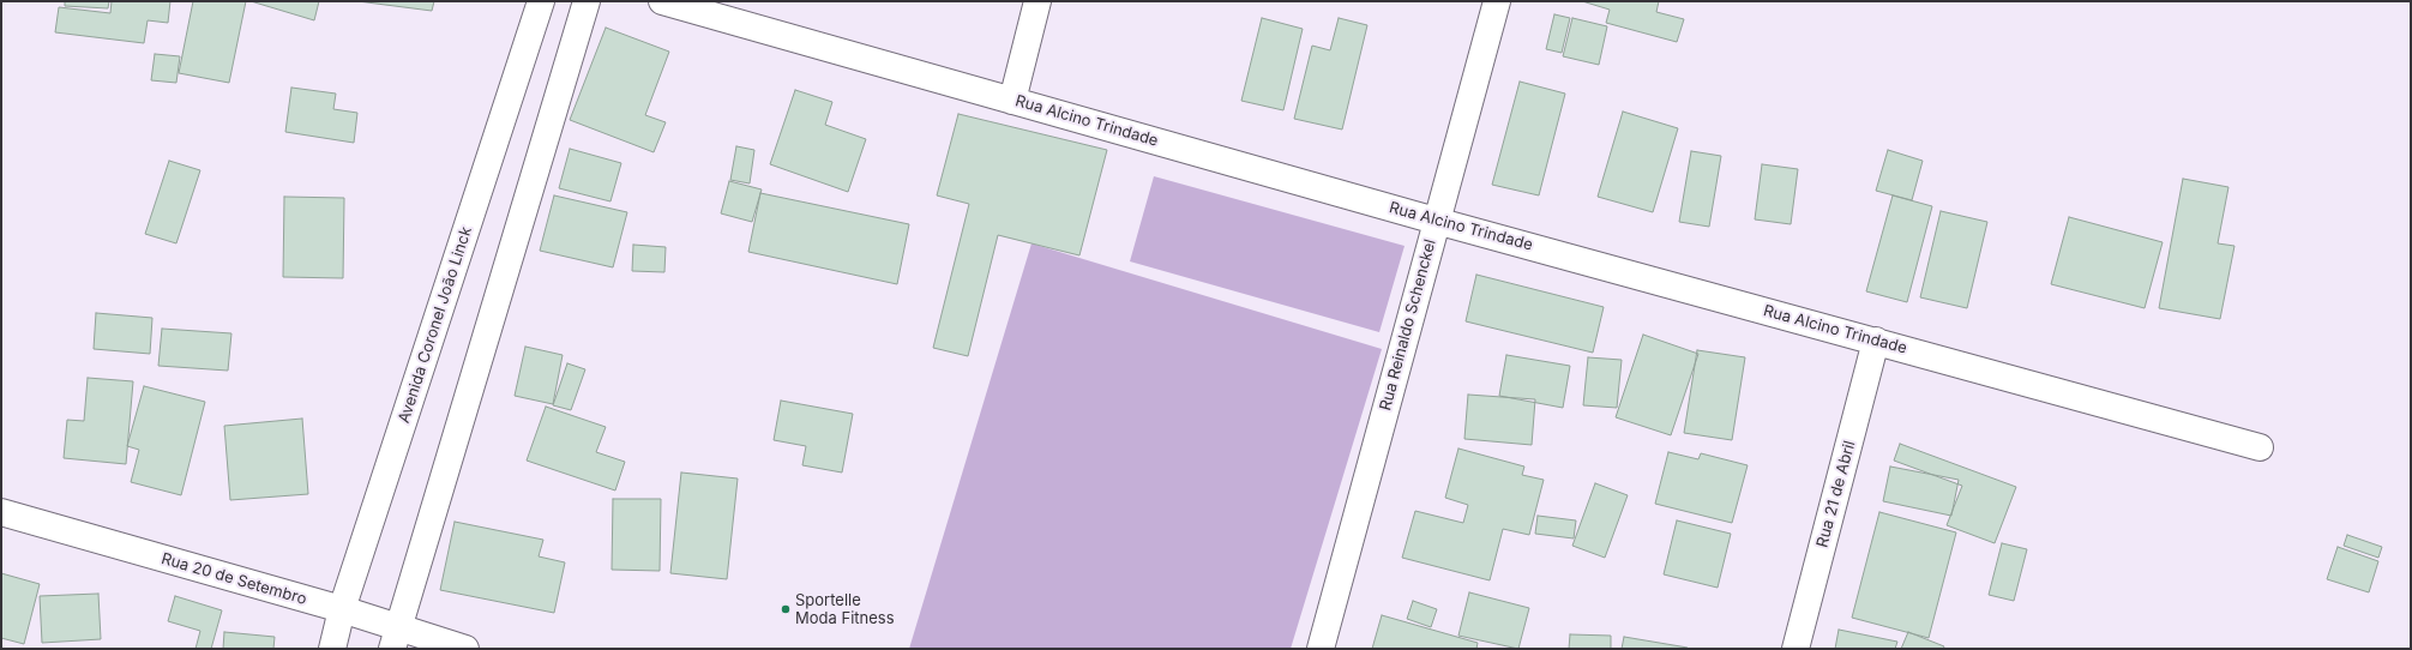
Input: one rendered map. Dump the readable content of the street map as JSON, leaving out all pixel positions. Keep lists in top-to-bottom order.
{
  "streets": {
    "street": [
      "Rua Alcino Trindade",
      "Avenida Coronel João Linck",
      "Rua Reinaldo Schenckel",
      "Rua 21 de Abril",
      "Rua 20 de Setembro"
    ]
  },
  "crossings": [
    ["Rua Alcino Trindade", "Rua Reinaldo Schenckel"],
    ["Rua Alcino Trindade", "Rua 21 de Abril"],
    ["Avenida Coronel João Linck", "Rua 20 de Setembro"]
  ],
  "places": ["Sportelle Moda Fitness"]
}
